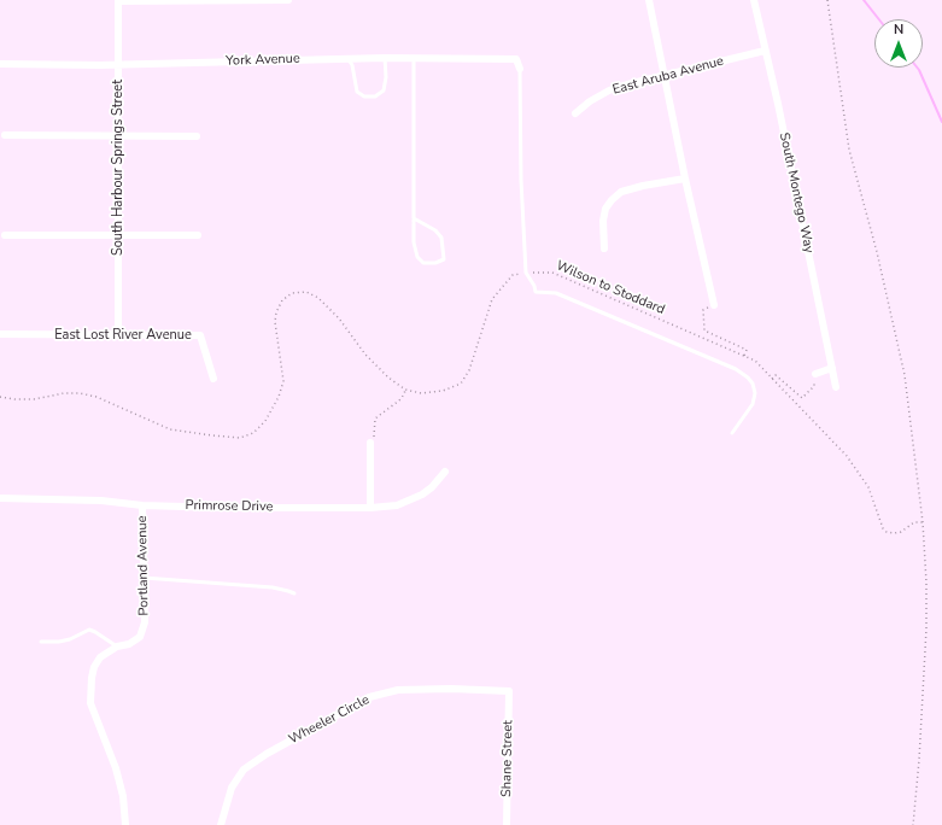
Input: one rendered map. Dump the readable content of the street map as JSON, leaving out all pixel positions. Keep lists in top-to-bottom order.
{
  "streets": {
    "street": [
      "York Avenue",
      "East Aruba Avenue",
      "South Harbour Springs Street",
      "South Montego Way",
      "East Lost River Avenue",
      "Primrose Drive",
      "Portland Avenue",
      "Wheeler Circle",
      "Shane Street"
    ],
    "path": ["Wilson to Stoddard"]
  },
  "crossings": [
    ["York Avenue", "South Harbour Springs Street"],
    ["East Aruba Avenue", "South Montego Way"],
    ["South Harbour Springs Street", "East Lost River Avenue"],
    ["Primrose Drive", "Portland Avenue"],
    ["Wheeler Circle", "Shane Street"]
  ],
  "north": "top"
}
